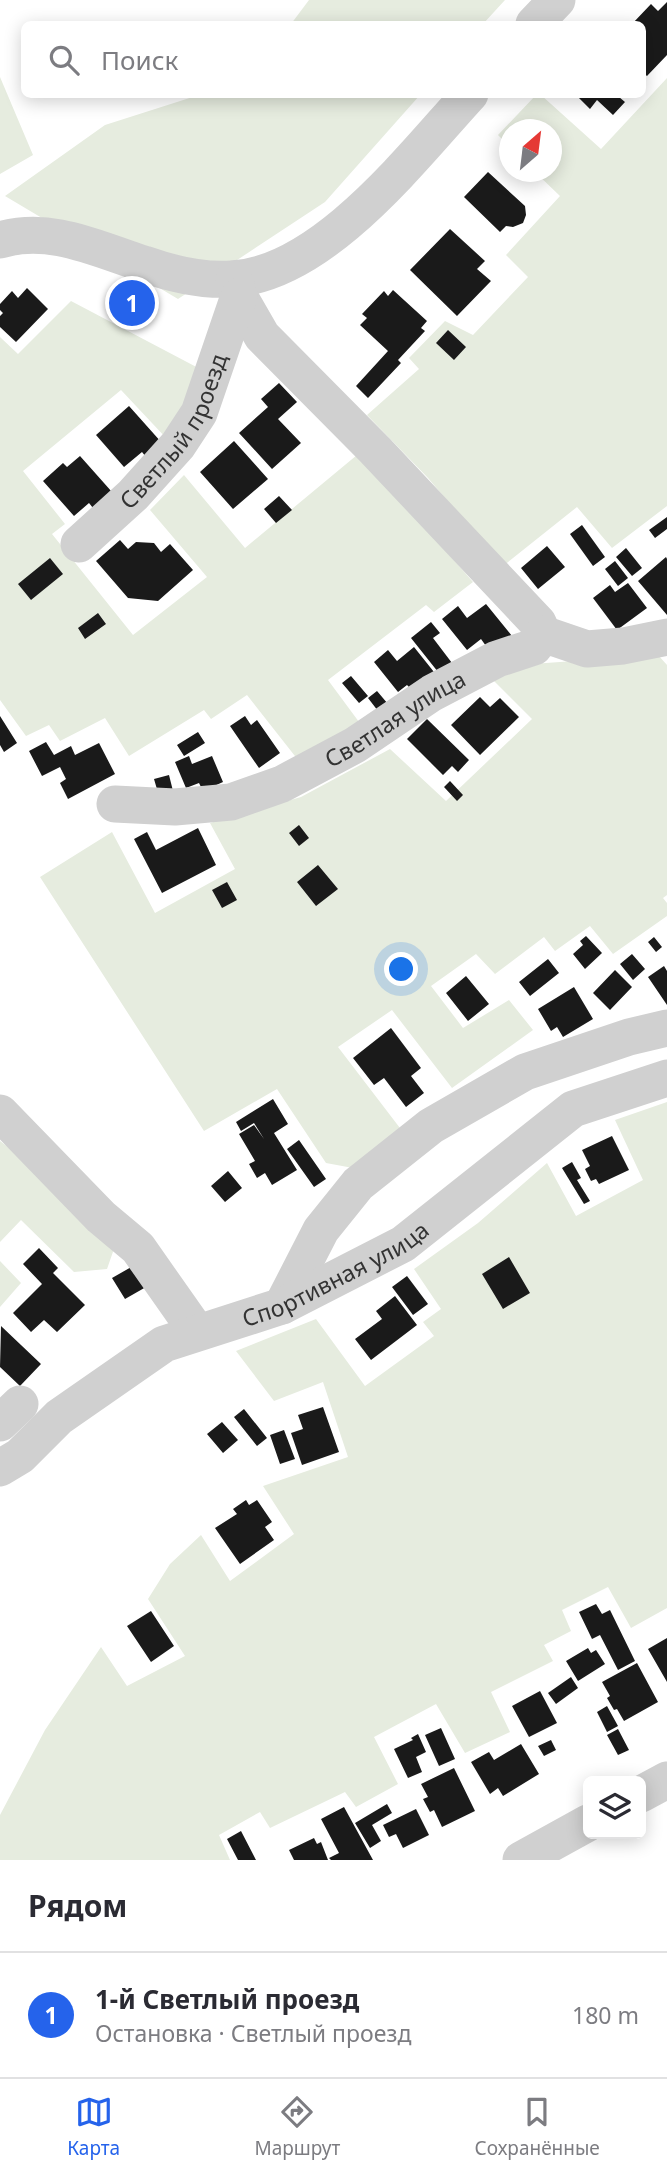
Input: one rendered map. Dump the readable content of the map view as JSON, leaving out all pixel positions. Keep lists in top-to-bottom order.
{
  "streets": {
    "street": ["Светлый проезд", "Светлая улица", "Спортивная улица"]
  },
  "north": "top right",
  "page": {
    "search": "Поиск",
    "pins": "1",
    "heading": "Рядом",
    "list": [
      {
        "mark": "1",
        "name": "1-й Светлый проезд",
        "note": "Остановка · Светлый проезд",
        "value": "180 m"
      }
    ],
    "nav": ["Карта", "Маршрут", "Сохранённые"]
  }
}
